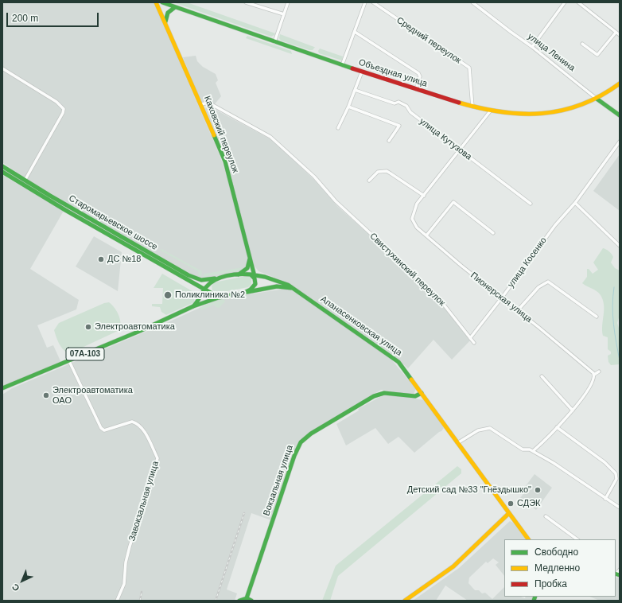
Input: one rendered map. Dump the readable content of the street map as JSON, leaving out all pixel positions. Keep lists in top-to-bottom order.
{
  "streets": {
    "main road": [
      "улица Ленина",
      "Объездная улица",
      "Каховский переулок",
      "Старомарьевское шоссе",
      "Апанасенковская улица",
      "07А-103",
      "Вокзальная улица"
    ],
    "street": [
      "Средний переулок",
      "улица Кутузова",
      "улица Косенко",
      "Свистухинский переулок",
      "Пионерская улица",
      "Завокзальная улица"
    ]
  },
  "crossings": [
    ["Средний переулок", "Объездная улица"],
    ["улица Ленина", "Объездная улица"],
    ["Каховский переулок", "Свистухинский переулок"],
    ["улица Косенко", "Свистухинский переулок"],
    ["улица Косенко", "Пионерская улица"],
    ["Апанасенковская улица", "Вокзальная улица"],
    ["07А-103", "Завокзальная улица"]
  ],
  "places": [
    "ДС №18",
    "Поликлиника №2",
    "Электроавтоматика",
    "Электроавтоматика ОАО",
    "Детский сад №33 \"Гнёздышко\"",
    "СДЭК"
  ],
  "legend": ["Свободно", "Медленно", "Пробка"],
  "scale_bar": "200 m",
  "north": "bottom left"
}
